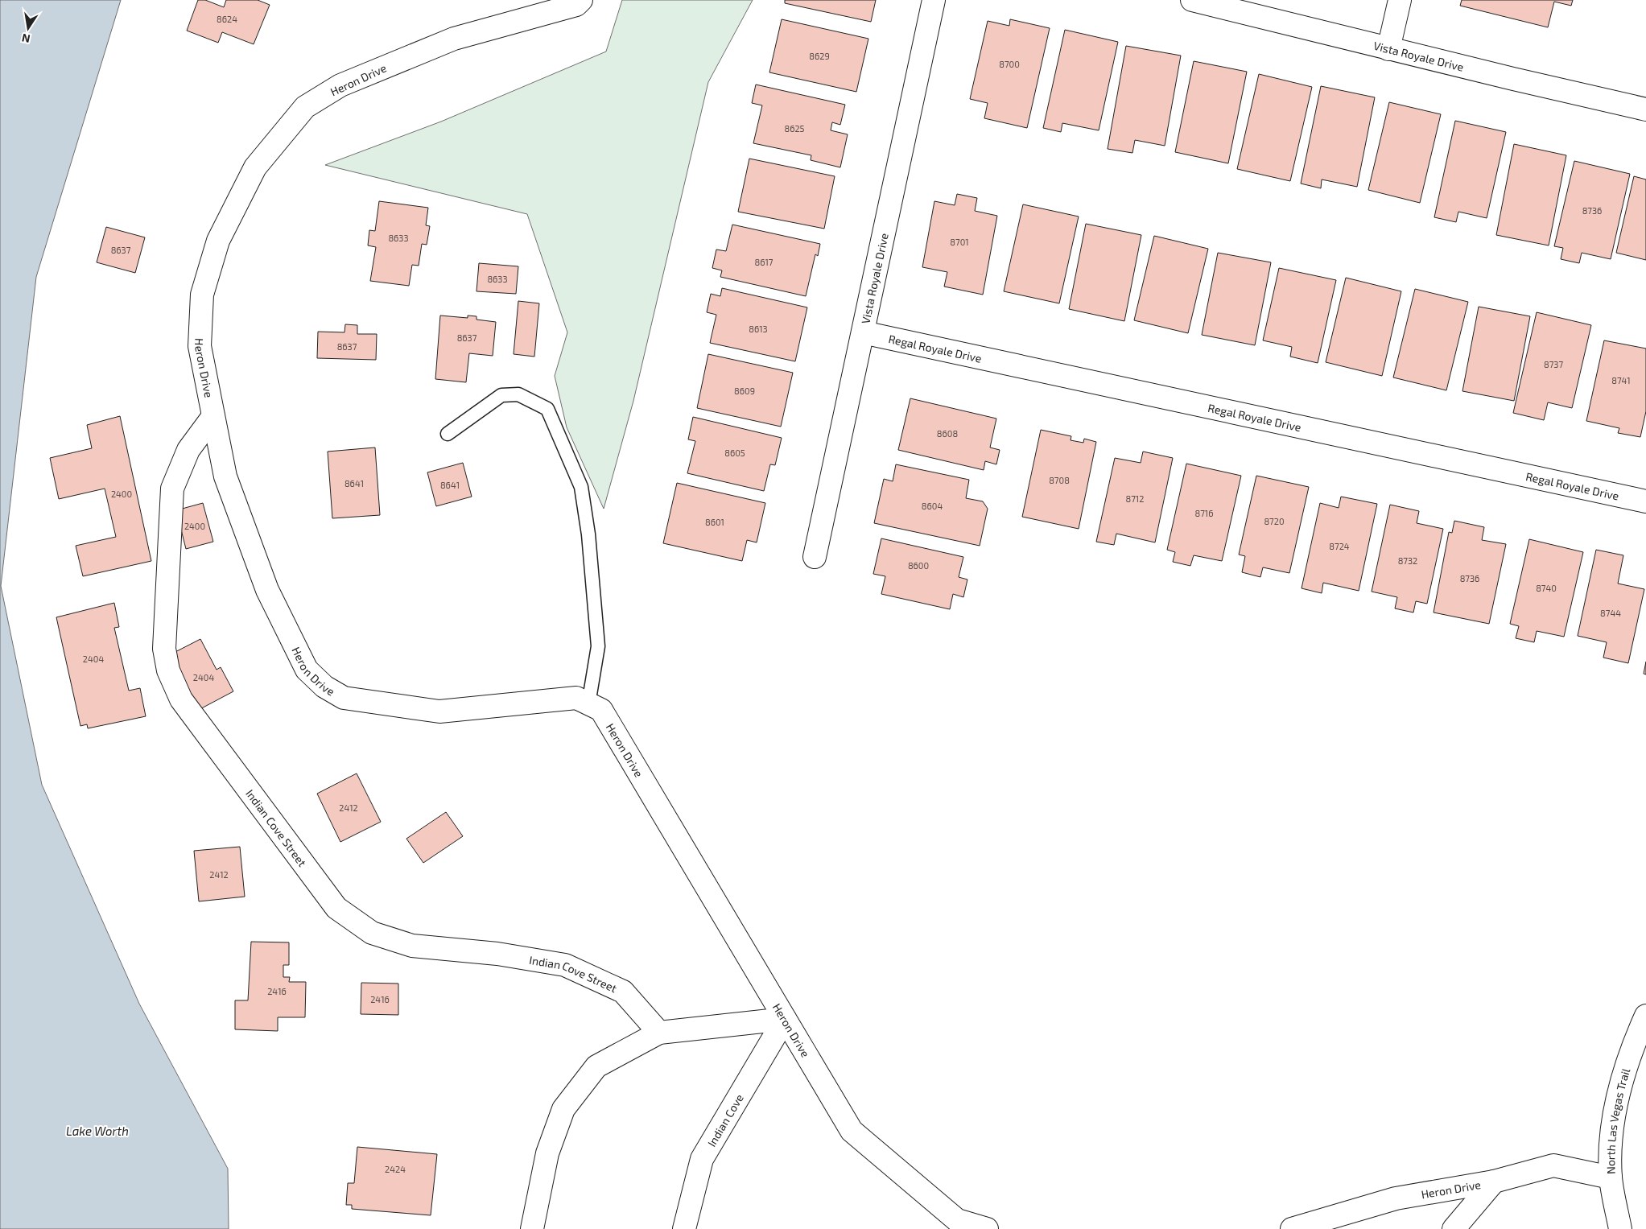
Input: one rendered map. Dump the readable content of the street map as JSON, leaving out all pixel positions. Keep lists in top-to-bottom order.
{
  "streets": {
    "street": [
      "Vista Royale Drive",
      "Heron Drive",
      "Regal Royale Drive",
      "Indian Cove Street",
      "Indian Cove",
      "North Las Vegas Trail"
    ]
  },
  "crossings": [
    ["Vista Royale Drive", "Regal Royale Drive"],
    ["Heron Drive", "Indian Cove Street"],
    ["Heron Drive", "Indian Cove"],
    ["Heron Drive", "North Las Vegas Trail"]
  ],
  "water": ["Lake Worth"],
  "house_numbers": [
    "8624",
    "8629",
    "8700",
    "8625",
    "8736",
    "8633",
    "8701",
    "8637",
    "8617",
    "8633",
    "8613",
    "8637",
    "8637",
    "8737",
    "8741",
    "8609",
    "8608",
    "8605",
    "8708",
    "8641",
    "8641",
    "2400",
    "8712",
    "8604",
    "8716",
    "8720",
    "8601",
    "2400",
    "8724",
    "8732",
    "8600",
    "8736",
    "8740",
    "8744",
    "2404",
    "2404",
    "2412",
    "2412",
    "2416",
    "2416",
    "2424"
  ],
  "north": "bottom"
}
